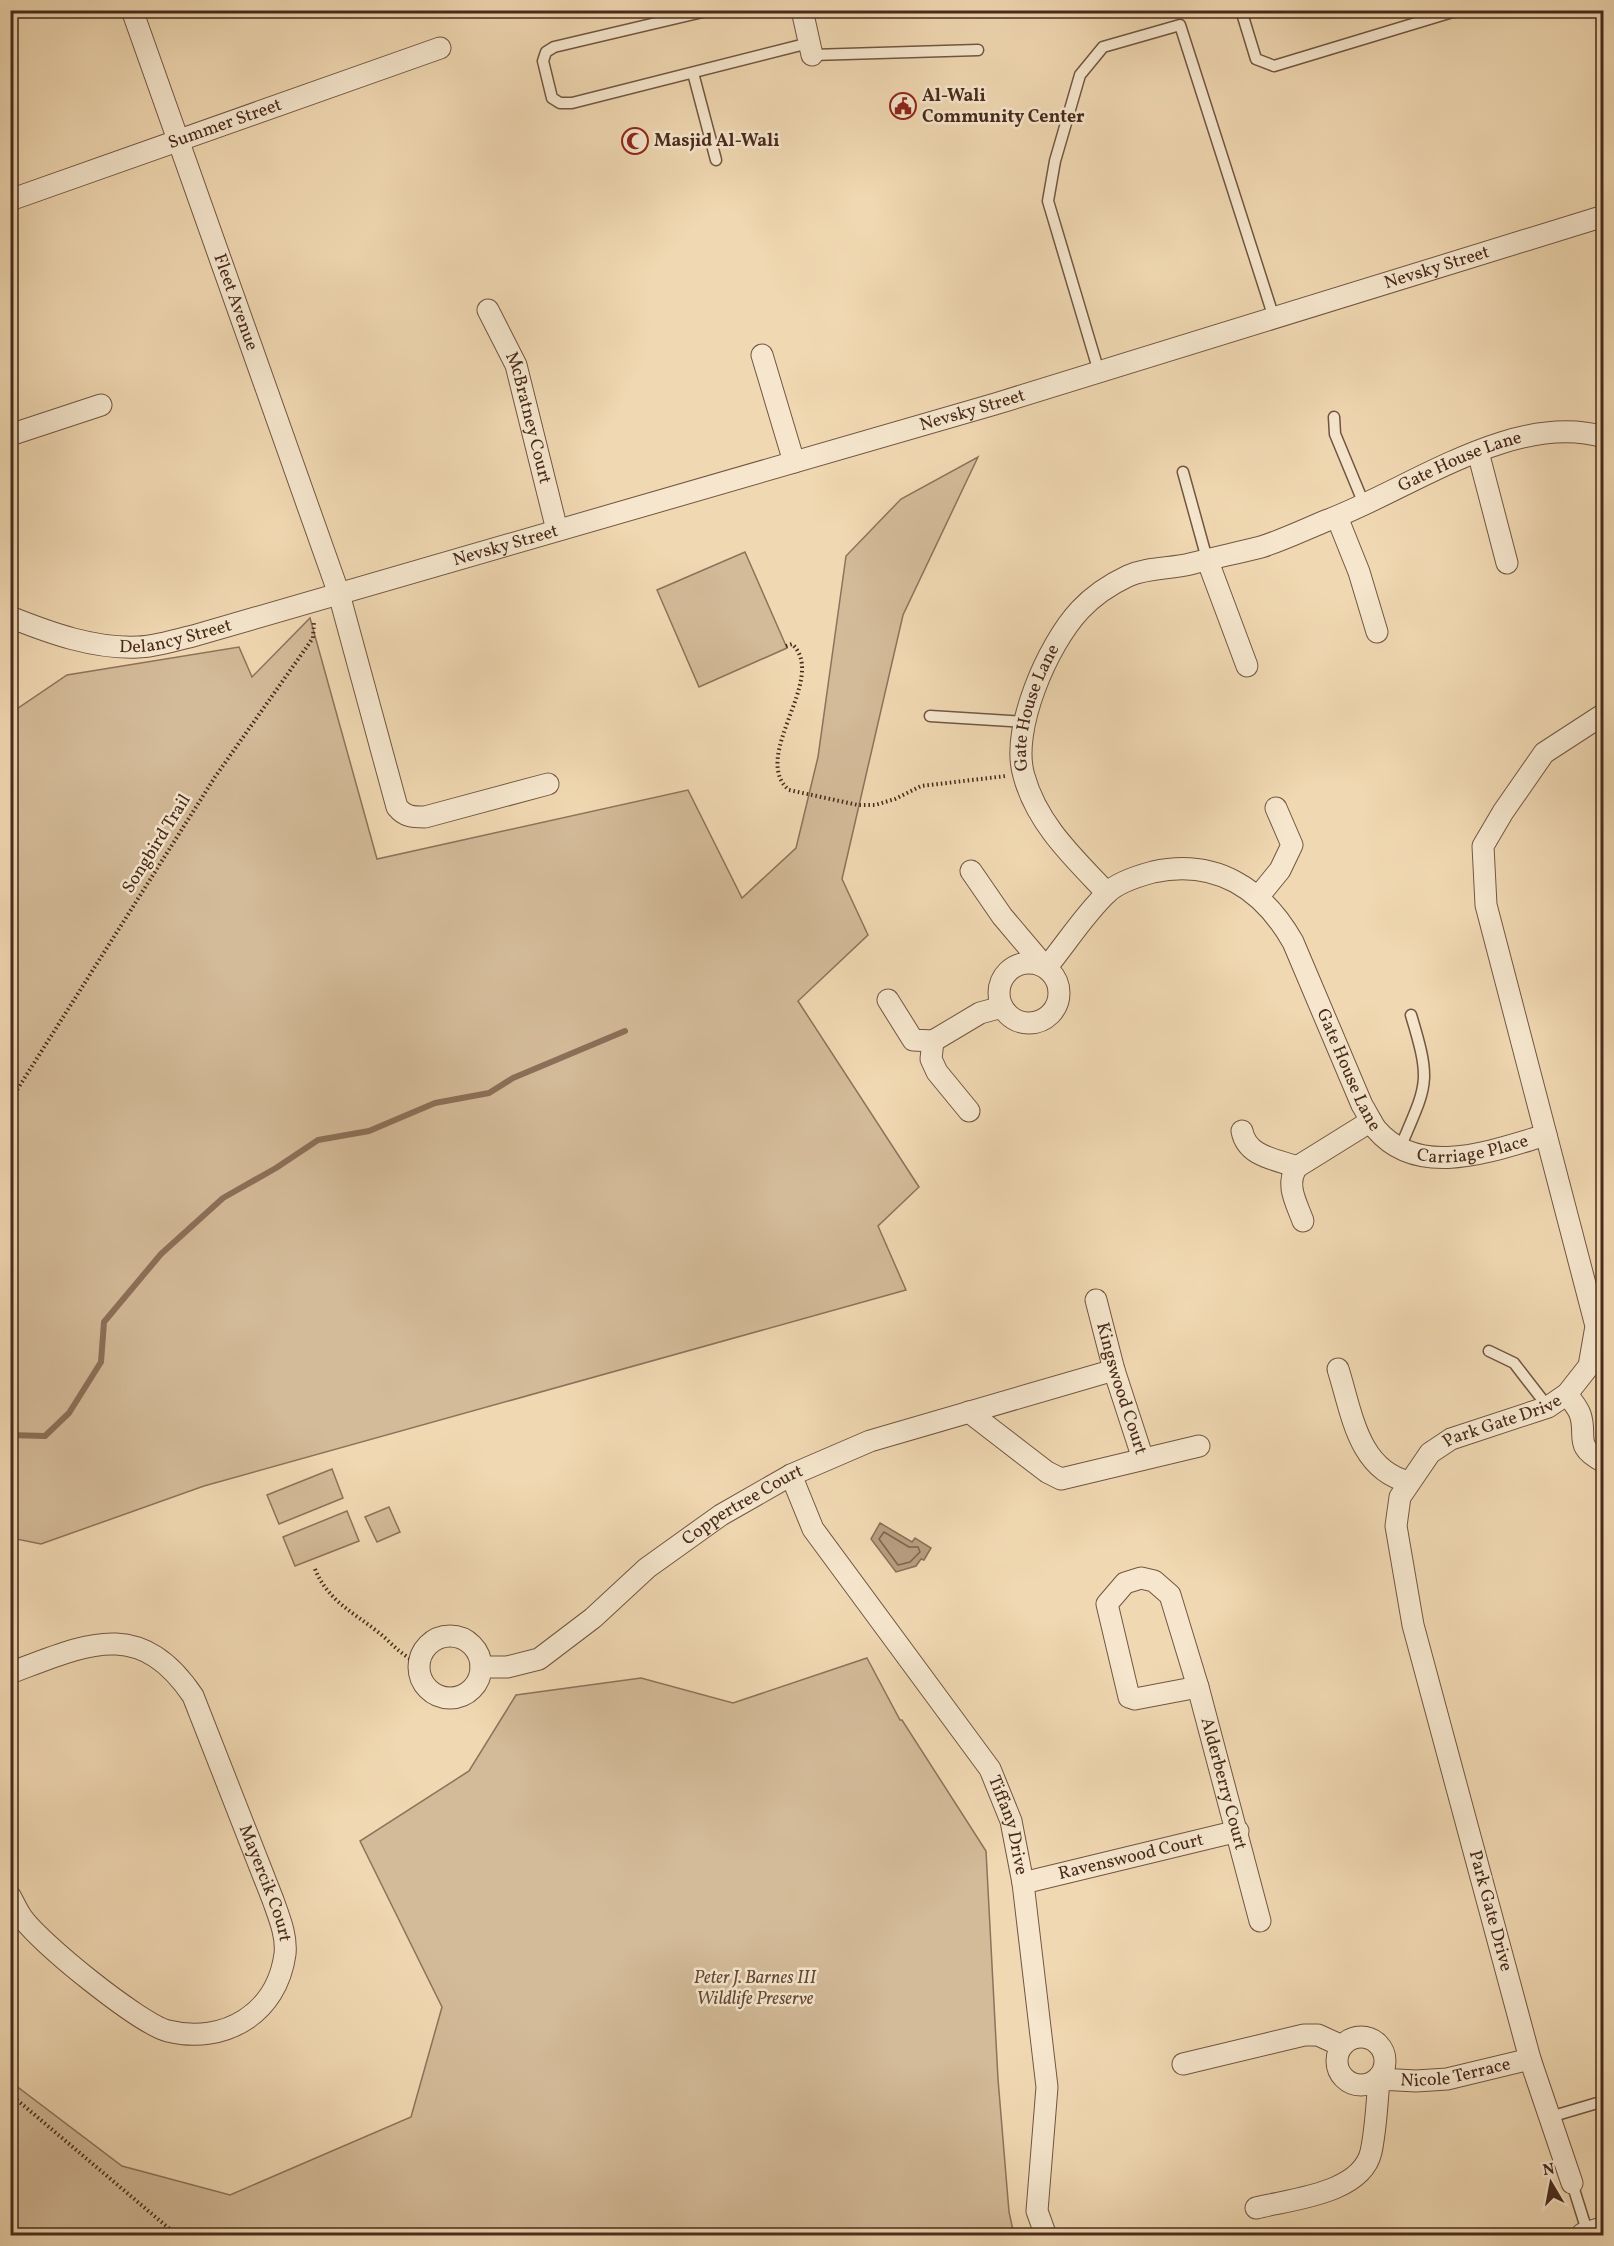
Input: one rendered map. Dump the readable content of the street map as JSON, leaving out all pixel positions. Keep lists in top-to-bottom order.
{
  "streets": {
    "street": [
      "Summer Street",
      "Nevsky Street",
      "Fleet Avenue",
      "McBratney Court",
      "Gate House Lane",
      "Delancy Street",
      "Carriage Place",
      "Kingswood Court",
      "Park Gate Drive",
      "Coppertree Court",
      "Alderberry Court",
      "Tiffany Drive",
      "Ravenswood Court",
      "Mayercik Court",
      "Nicole Terrace"
    ],
    "path": ["Songbird Trail"]
  },
  "crossings": [
    ["Summer Street", "Fleet Avenue"],
    ["Nevsky Street", "Fleet Avenue"],
    ["Nevsky Street", "McBratney Court"],
    ["Nevsky Street", "Delancy Street"],
    ["Fleet Avenue", "Delancy Street"],
    ["Gate House Lane", "Carriage Place"],
    ["Delancy Street", "Songbird Trail"],
    ["Carriage Place", "Park Gate Drive"],
    ["Kingswood Court", "Coppertree Court"],
    ["Park Gate Drive", "Nicole Terrace"],
    ["Coppertree Court", "Tiffany Drive"],
    ["Alderberry Court", "Ravenswood Court"],
    ["Tiffany Drive", "Ravenswood Court"]
  ],
  "parks": ["Peter J. Barnes III Wildlife Preserve"],
  "places": {
    "public building": ["Al-Wali Community Center"],
    "mosque": ["Masjid Al-Wali"]
  },
  "north": "top"
}
